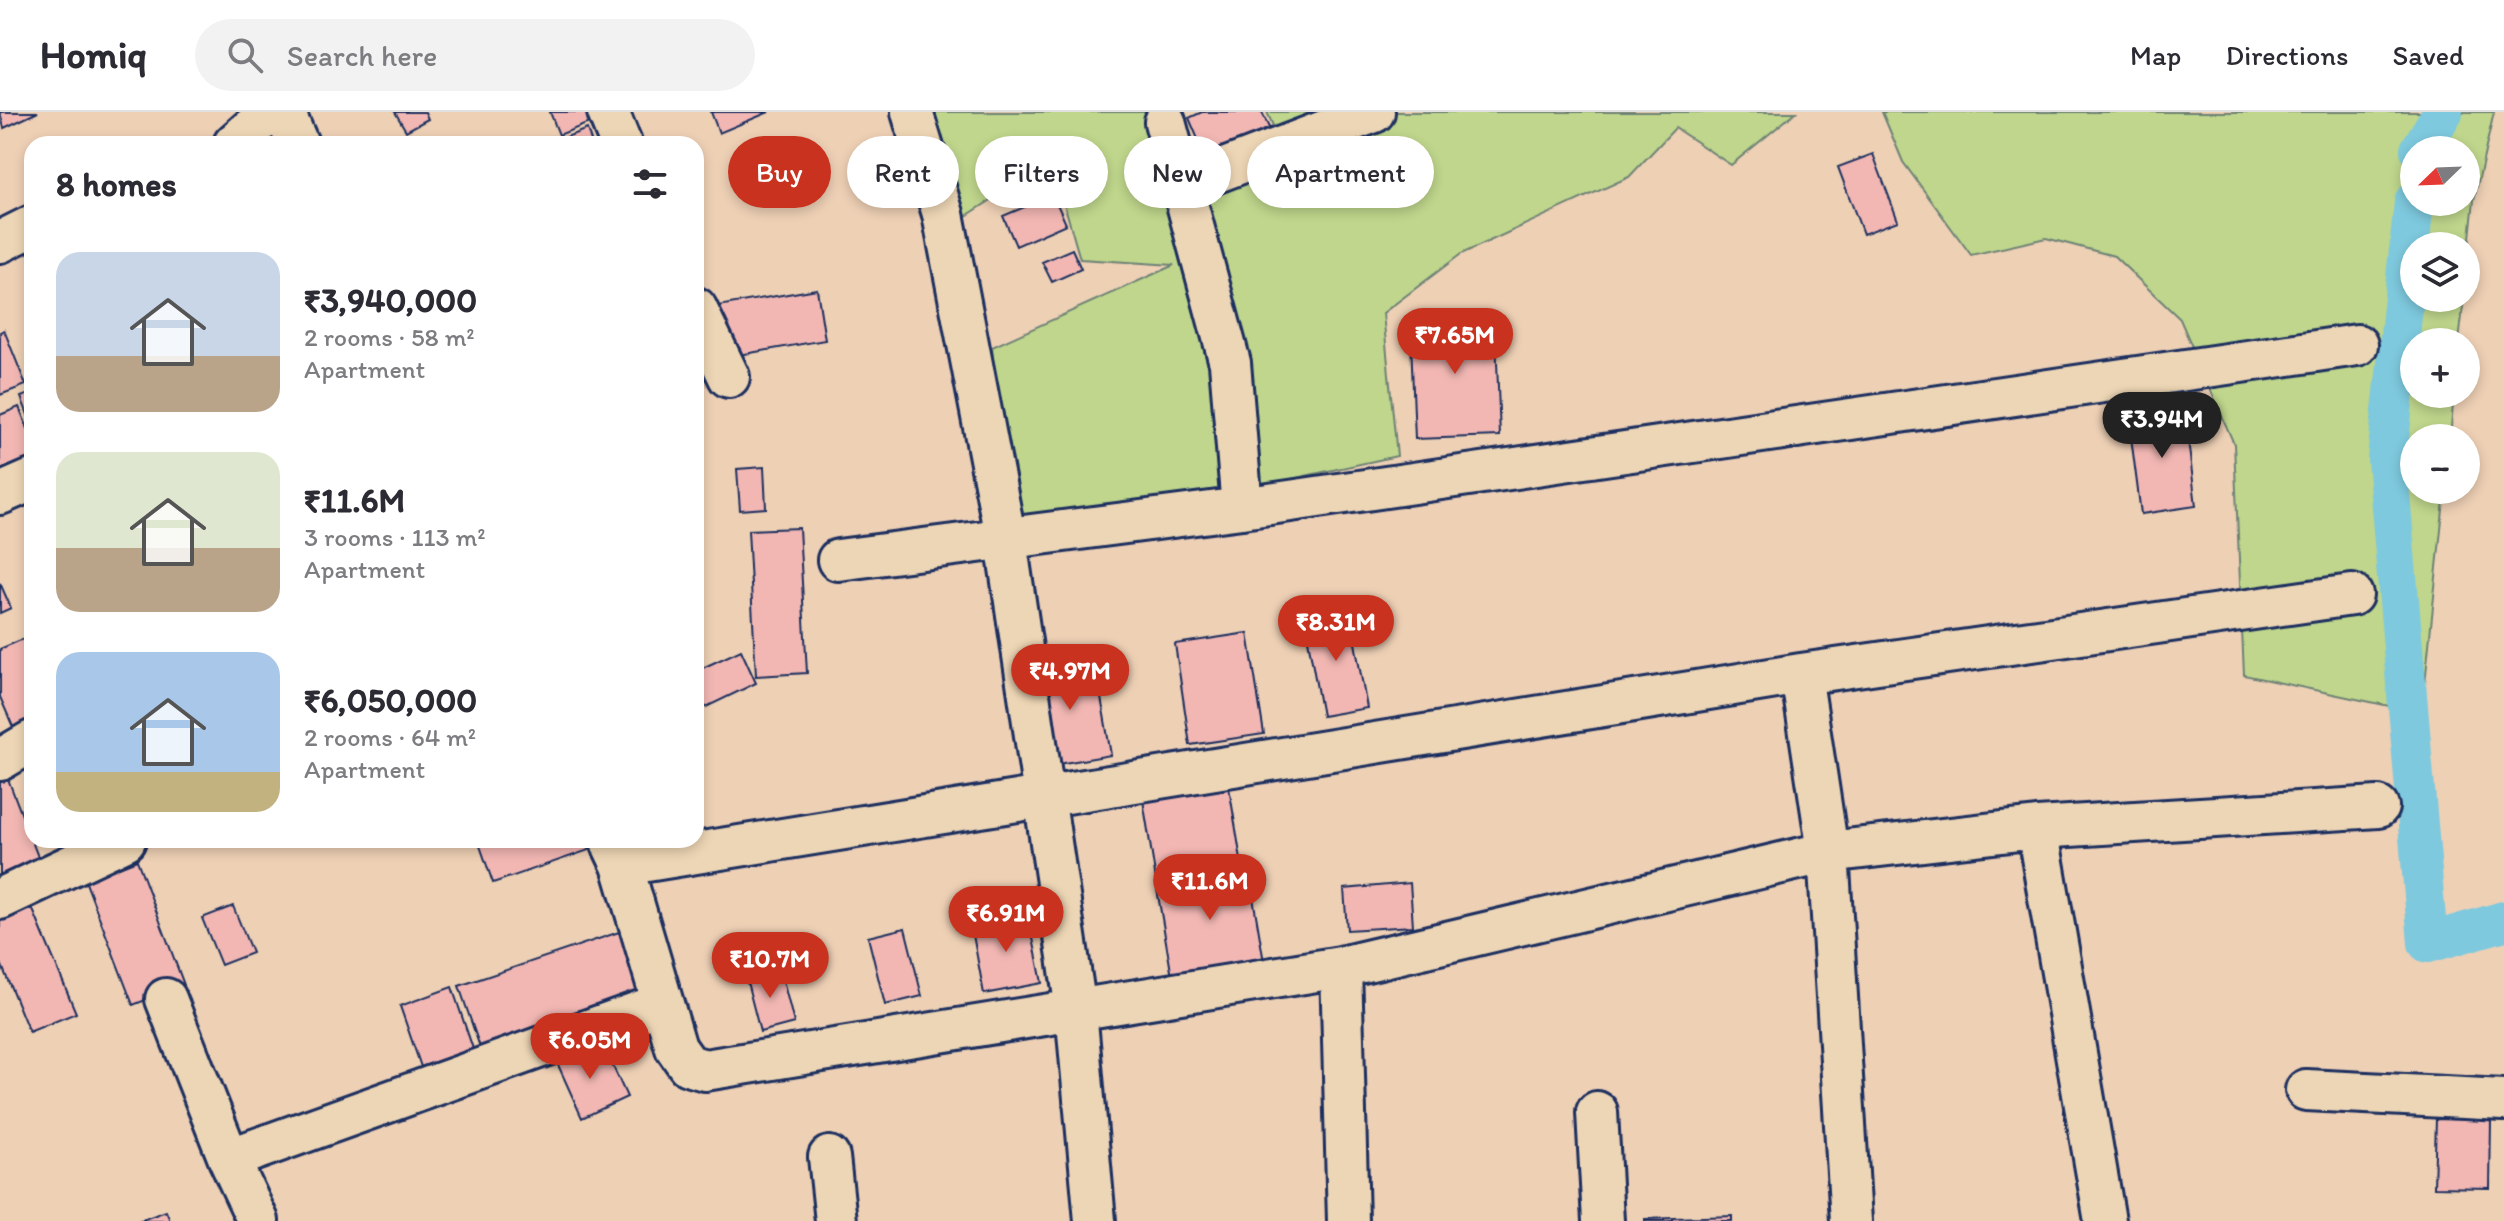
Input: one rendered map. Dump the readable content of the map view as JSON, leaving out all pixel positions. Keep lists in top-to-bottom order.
{
  "north": "bottom left",
  "page": {
    "header": "Homiq",
    "search": "Search here",
    "nav": ["Map", "Directions", "Saved"],
    "map_buttons": ["+", "−"],
    "chip": [
      "Buy",
      "Rent",
      "Filters",
      "New",
      "Apartment"
    ],
    "heading": "8 homes",
    "list": [
      {
        "name": "₹3,940,000",
        "note": "2 rooms · 58 m² · Apartment"
      },
      {
        "name": "₹11.6M",
        "note": "3 rooms · 113 m² · Apartment"
      },
      {
        "name": "₹6,050,000",
        "note": "2 rooms · 64 m² · Apartment"
      }
    ],
    "price": [
      "₹7.65M",
      "₹3.94M",
      "₹8.31M",
      "₹4.97M",
      "₹11.6M",
      "₹6.91M",
      "₹10.7M",
      "₹6.05M"
    ]
  }
}
